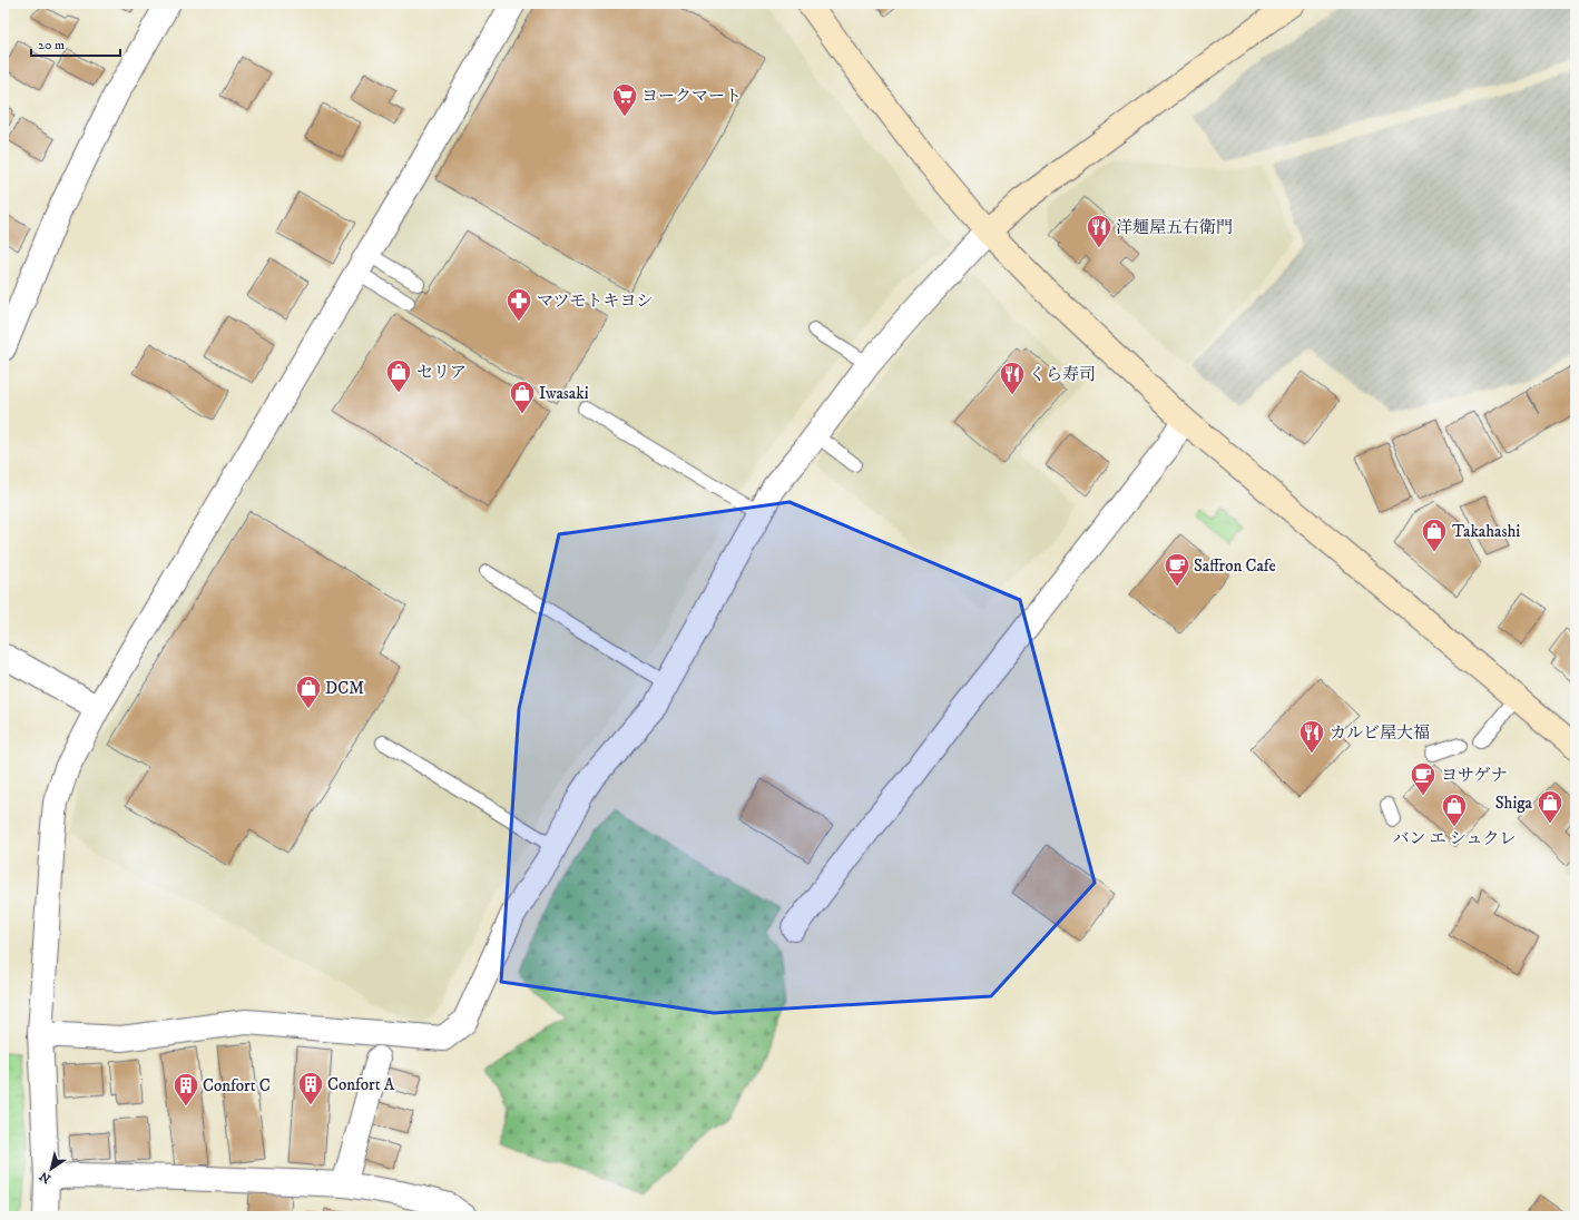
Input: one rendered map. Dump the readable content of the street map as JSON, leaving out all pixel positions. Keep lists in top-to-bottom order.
{
  "places": {
    "supermarket": ["ヨークマート"],
    "restaurant": ["洋麺屋五右衛門", "くら寿司", "カルビ屋大福"],
    "pharmacy": ["マツモトキヨシ"],
    "shop": [
      "セリア",
      "Iwasaki",
      "Takahashi",
      "DCM",
      "Shiga",
      "バン エ シュクレ"
    ],
    "cafe": ["Saffron Cafe", "ヨサゲナ"],
    "building": ["Confort A", "Confort C"]
  },
  "scale_bar": "20 m",
  "north": "bottom left"
}
